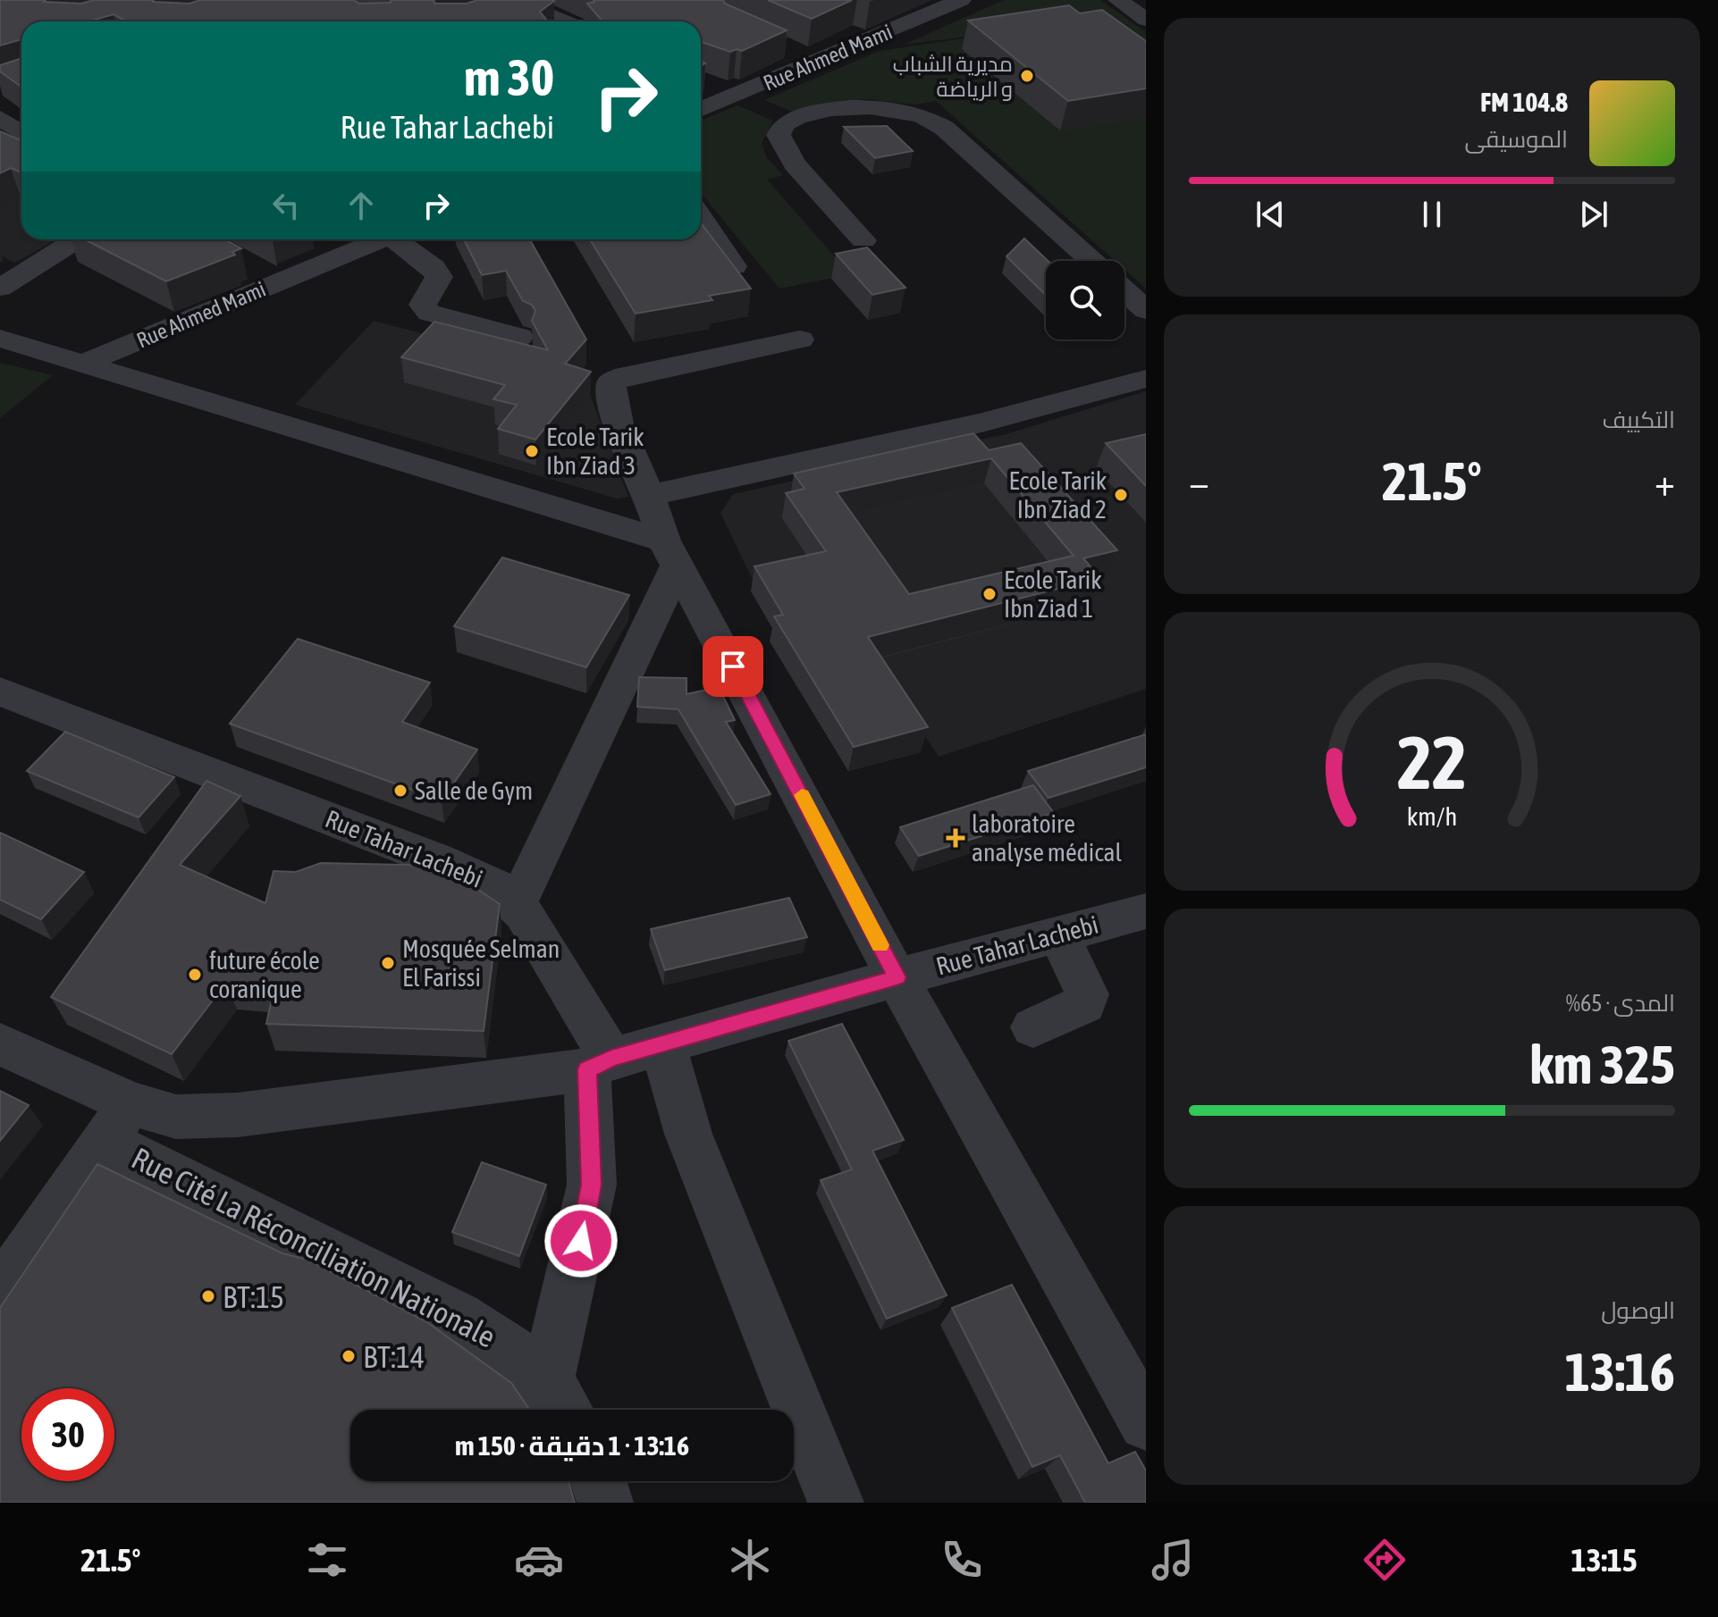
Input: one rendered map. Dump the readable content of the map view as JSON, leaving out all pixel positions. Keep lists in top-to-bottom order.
{
  "streets": {
    "street": ["Rue Ahmed Mami", "Rue Tahar Lachebi", "Rue Cité La Réconciliation Nationale"]
  },
  "places": {
    "other": [
      "مديرية الشباب و الرياضة",
      "Ecole Tarik Ibn Ziad 3",
      "Ecole Tarik Ibn Ziad 2",
      "Ecole Tarik Ibn Ziad 1",
      "Salle de Gym",
      "Mosquée Selman El Farissi",
      "future école coranique",
      "BT:15",
      "BT:14"
    ],
    "health": ["laboratoire analyse médical"]
  },
  "page": {
    "turn": ["30 m", "Rue Tahar Lachebi"],
    "song": ["104.8 FM", "الموسيقى"],
    "tile": [
      "التكييف",
      ["المدى · 65%", "325 km"],
      ["الوصول", "13:16"]
    ],
    "heat": ["−", "21.5°", "+"],
    "limit": "30",
    "trip": "13:16 · 1 دقيقة · 150 m",
    "tabs": ["13:15", "21.5°"],
    "gauge": ["22", "km/h"]
  }
}
